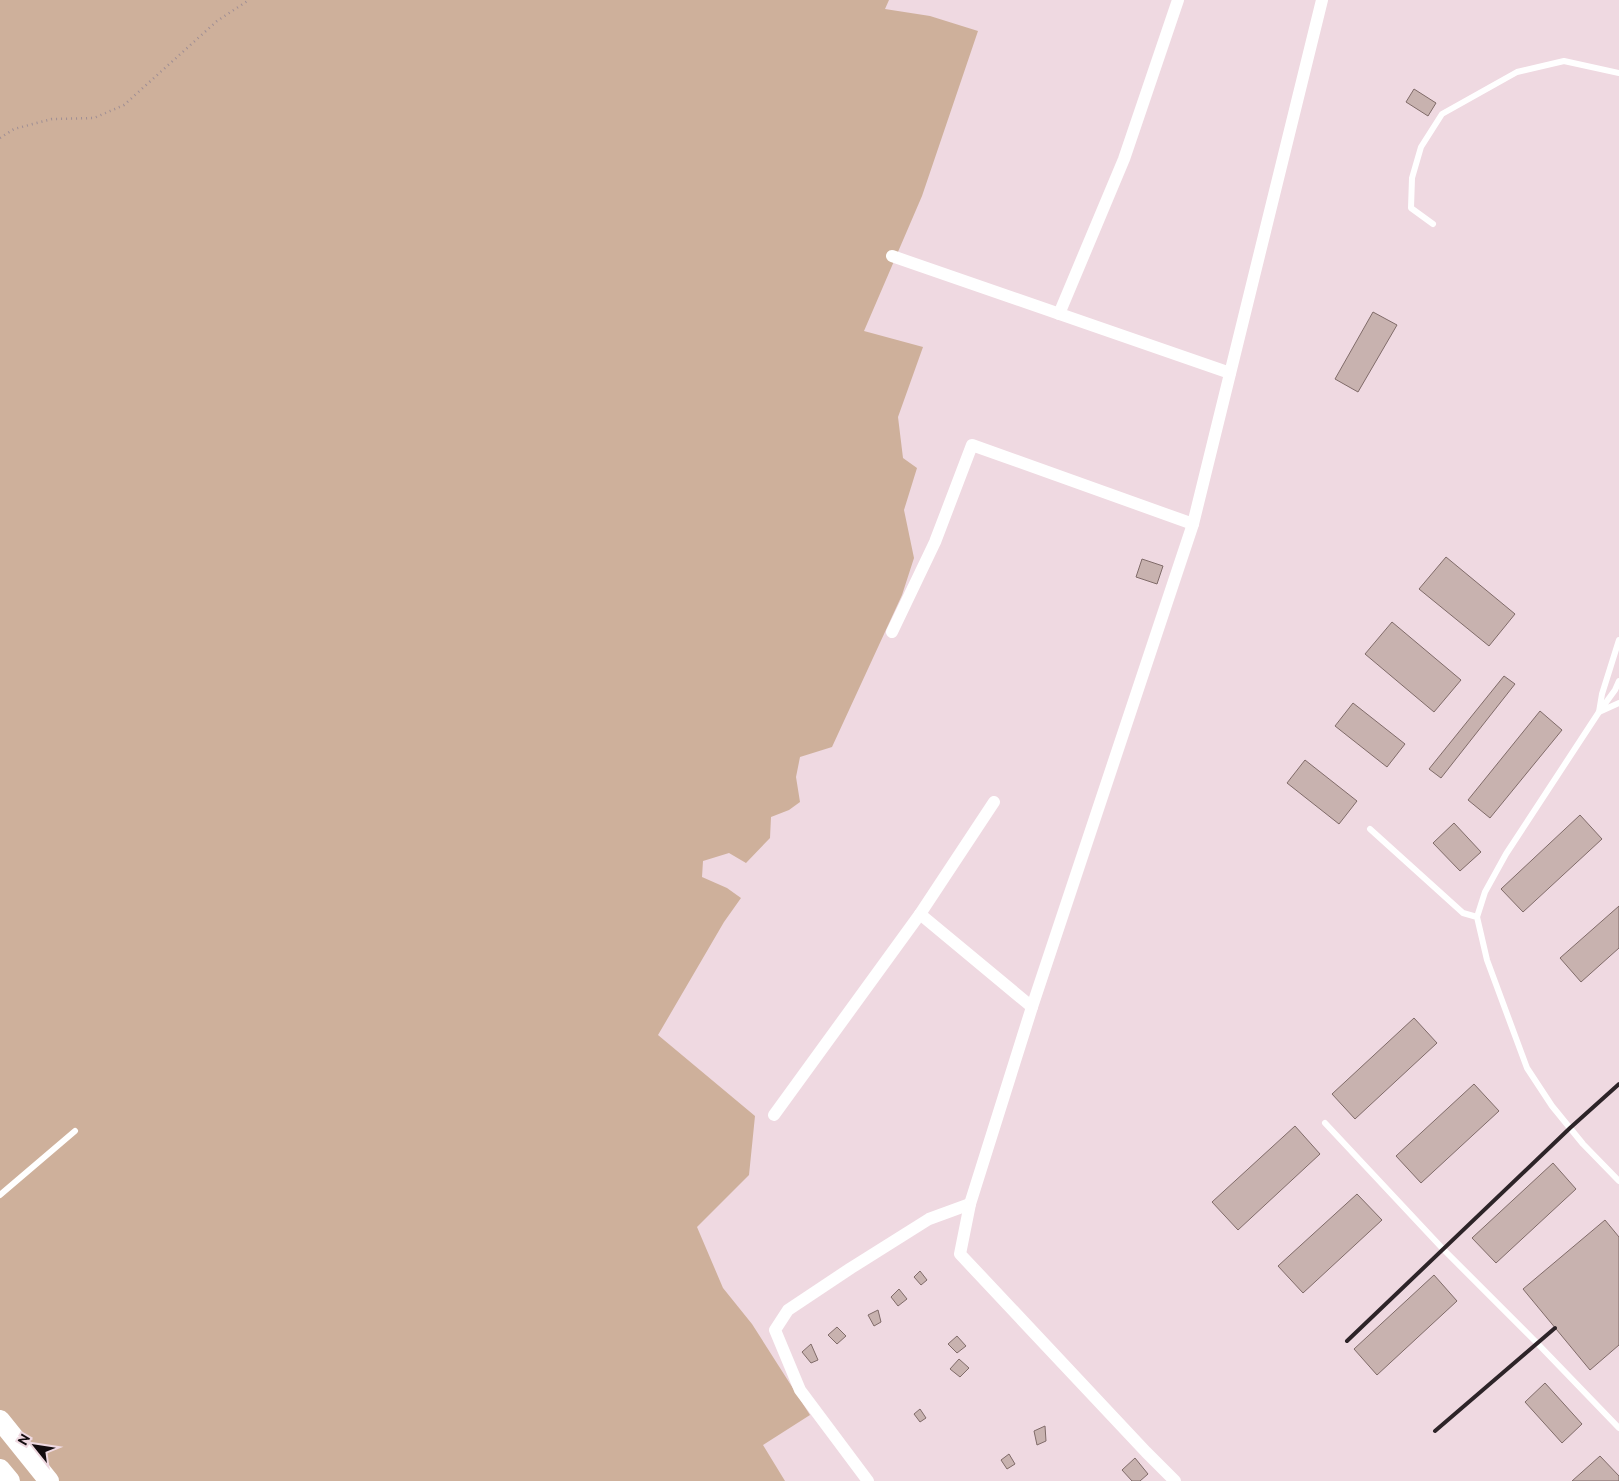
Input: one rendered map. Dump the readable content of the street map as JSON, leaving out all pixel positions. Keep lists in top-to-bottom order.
{
  "north": "top left"
}
